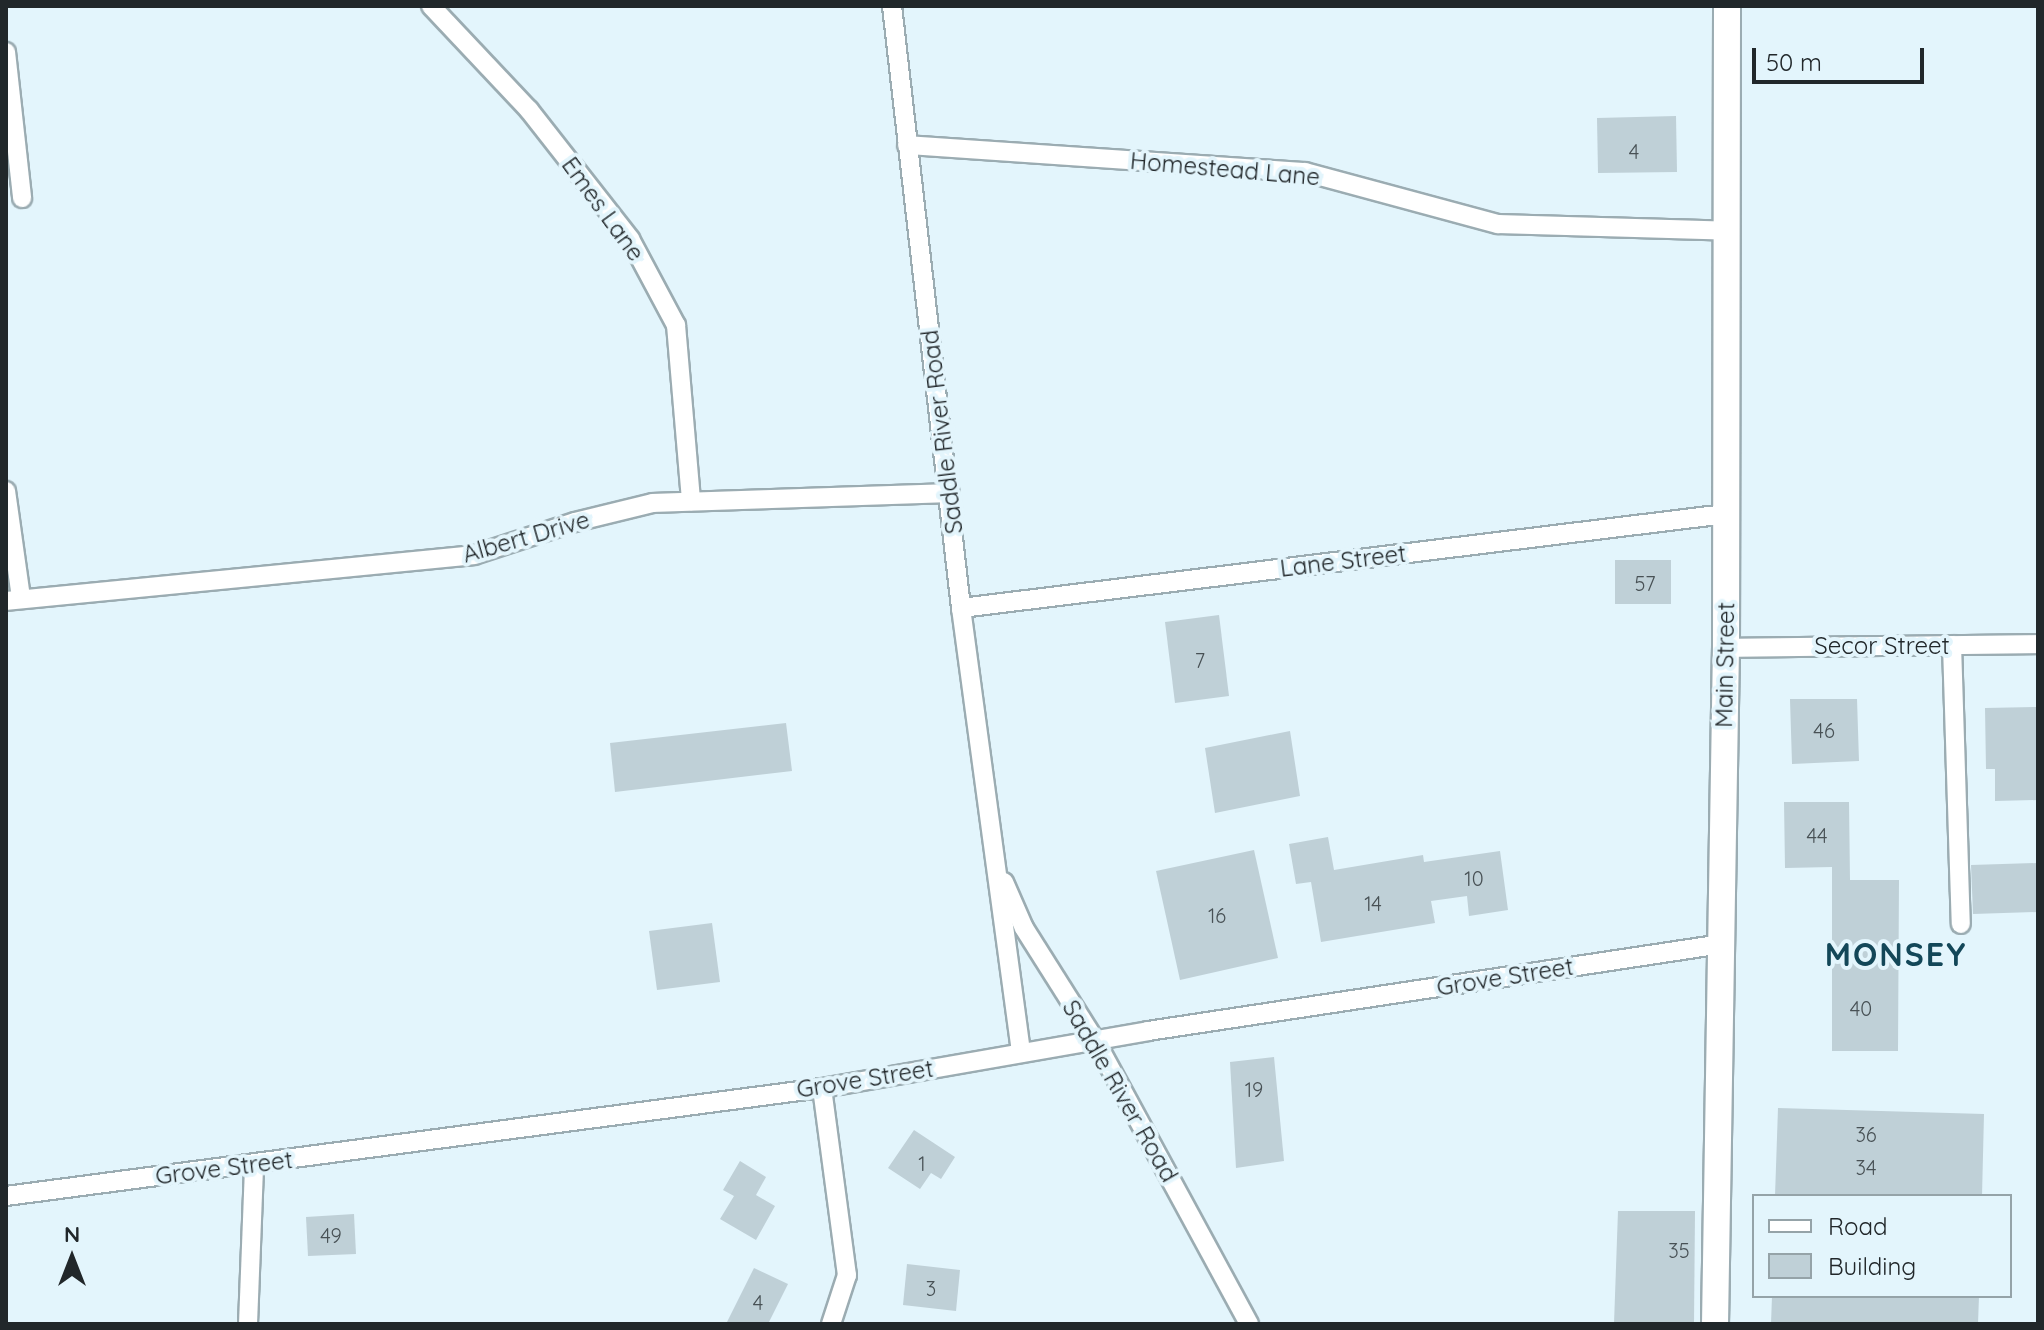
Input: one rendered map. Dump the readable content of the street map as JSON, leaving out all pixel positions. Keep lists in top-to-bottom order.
{
  "streets": {
    "main road": ["Main Street"],
    "street": [
      "Homestead Lane",
      "Emes Lane",
      "Saddle River Road",
      "Albert Drive",
      "Lane Street",
      "Secor Street",
      "Grove Street"
    ]
  },
  "crossings": [
    ["Homestead Lane", "Saddle River Road"],
    ["Homestead Lane", "Main Street"],
    ["Emes Lane", "Albert Drive"],
    ["Saddle River Road", "Albert Drive"],
    ["Saddle River Road", "Lane Street"],
    ["Saddle River Road", "Grove Street"],
    ["Lane Street", "Main Street"],
    ["Secor Street", "Main Street"],
    ["Main Street", "Grove Street"]
  ],
  "districts": ["MONSEY"],
  "house_numbers": [
    "4",
    "57",
    "7",
    "46",
    "44",
    "10",
    "14",
    "16",
    "40",
    "19",
    "36",
    "1",
    "34",
    "49",
    "35",
    "3",
    "4"
  ],
  "legend": ["Road", "Building"],
  "scale_bar": "50 m",
  "north": "top"
}
